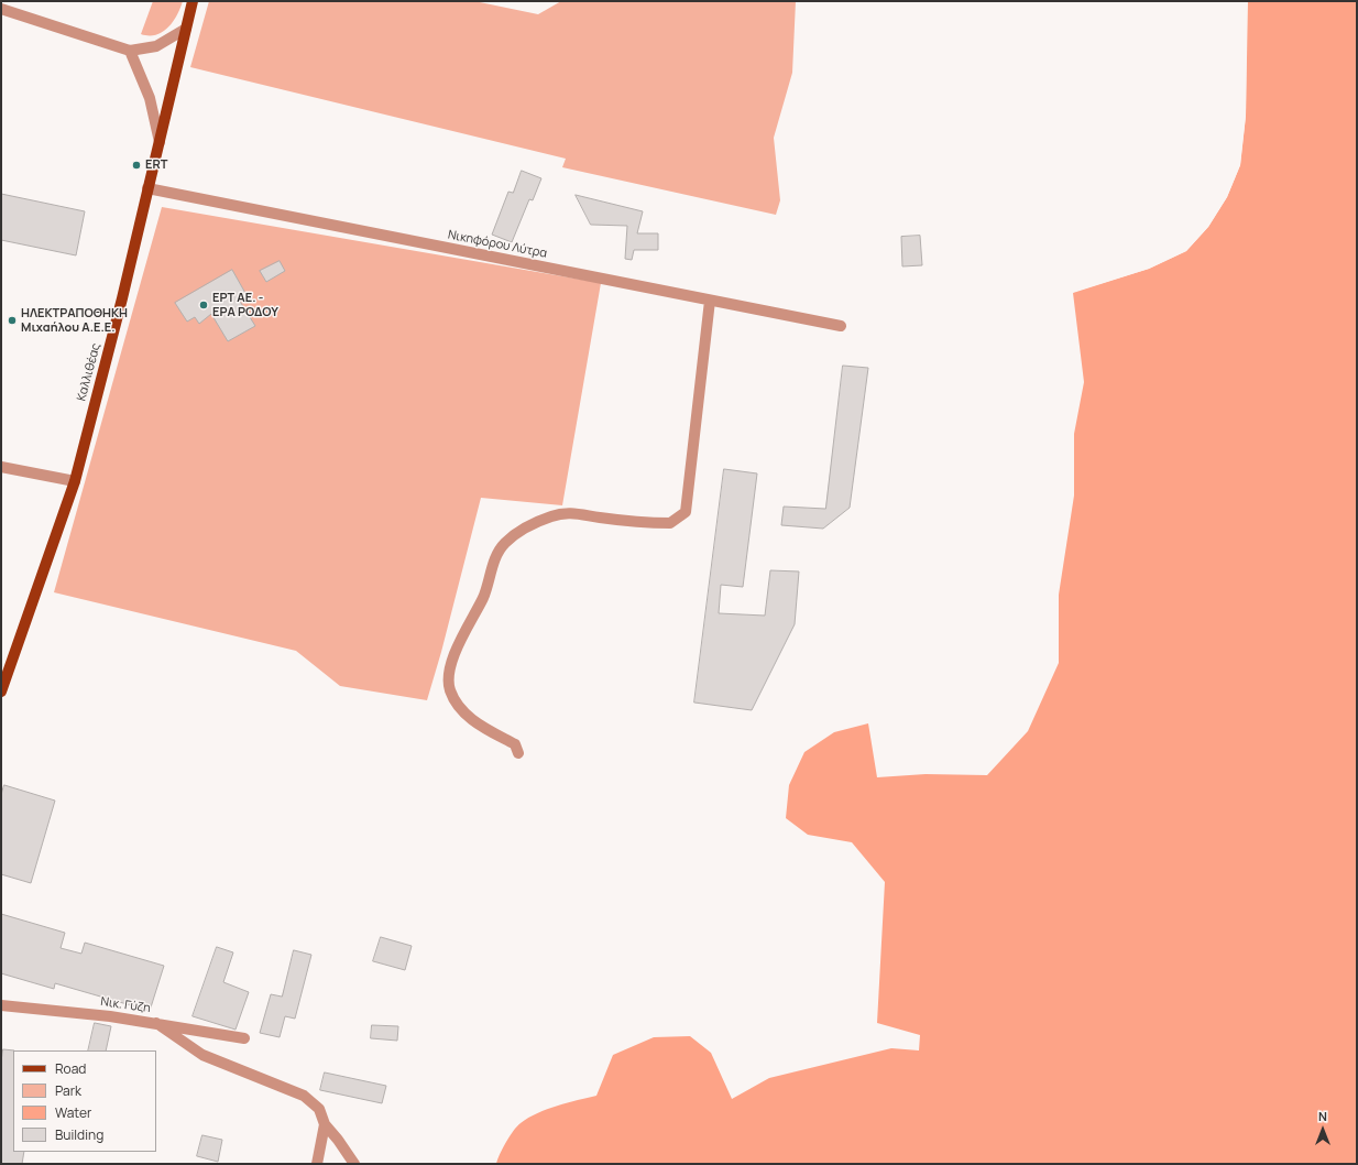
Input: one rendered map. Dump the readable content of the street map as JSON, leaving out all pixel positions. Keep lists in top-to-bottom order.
{
  "streets": {
    "main road": ["Καλλιθέας"],
    "street": ["Νικηφόρου Λύτρα", "Νικ. Γύζη"]
  },
  "crossings": [
    ["Νικηφόρου Λύτρα", "Καλλιθέας"]
  ],
  "places": ["ERT", "ΕΡΤ ΑΕ. - ΕΡΑ ΡΟΔΟΥ", "ΗΛΕΚΤΡΑΠΟΘΗΚΗ Μιχαήλου Α.Ε.Ε."],
  "legend": [
    "Road",
    "Park",
    "Water",
    "Building"
  ],
  "north": "top"
}
